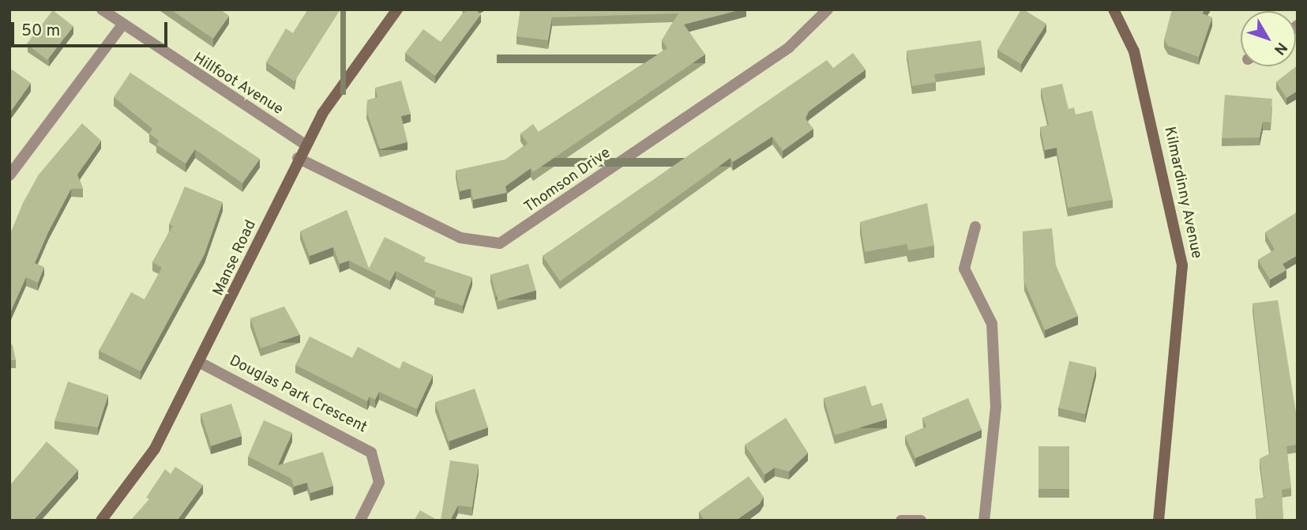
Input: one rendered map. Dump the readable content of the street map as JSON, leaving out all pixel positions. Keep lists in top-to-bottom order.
{
  "streets": {
    "street": [
      "Hillfoot Avenue",
      "Thomson Drive",
      "Kilmardinny Avenue",
      "Manse Road",
      "Douglas Park Crescent"
    ]
  },
  "crossings": [
    ["Hillfoot Avenue", "Manse Road"],
    ["Thomson Drive", "Manse Road"],
    ["Manse Road", "Douglas Park Crescent"]
  ],
  "scale_bar": "50 m",
  "north": "bottom right"
}
